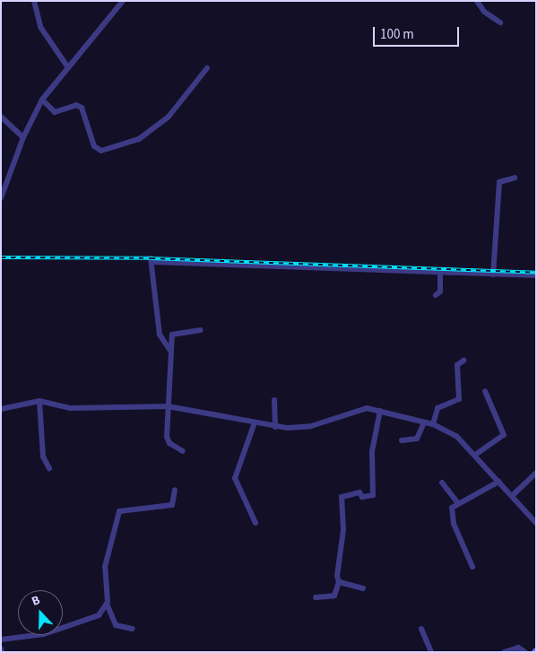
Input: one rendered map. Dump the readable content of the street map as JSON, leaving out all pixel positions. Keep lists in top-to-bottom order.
{
  "scale_bar": "100 m",
  "north": "top"
}
